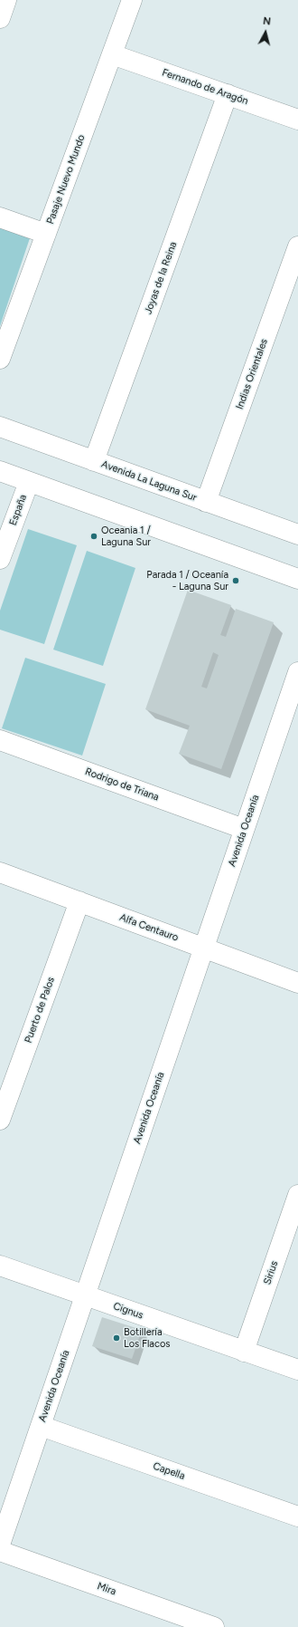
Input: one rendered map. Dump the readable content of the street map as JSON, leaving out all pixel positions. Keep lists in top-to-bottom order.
{
  "streets": {
    "street": [
      "Fernando de Aragón",
      "Pasaje Nuevo Mundo",
      "Joyas de la Reina",
      "Indias Orientales",
      "Avenida La Laguna Sur",
      "España",
      "Rodrigo de Triana",
      "Avenida Oceanía",
      "Alfa Centauro",
      "Puerto de Palos",
      "Sirius",
      "Cignus",
      "Capella",
      "Mira"
    ]
  },
  "crossings": [
    ["Fernando de Aragón", "Pasaje Nuevo Mundo"],
    ["Fernando de Aragón", "Joyas de la Reina"],
    ["Joyas de la Reina", "Avenida La Laguna Sur"],
    ["Indias Orientales", "Avenida La Laguna Sur"],
    ["Rodrigo de Triana", "Avenida Oceanía"],
    ["Avenida Oceanía", "Alfa Centauro"],
    ["Avenida Oceanía", "Cignus"],
    ["Avenida Oceanía", "Capella"],
    ["Alfa Centauro", "Puerto de Palos"],
    ["Sirius", "Cignus"]
  ],
  "places": ["Oceania 1 / Laguna Sur", "Parada 1 / Oceanía - Laguna Sur", "Botillería Los Flacos"],
  "north": "top"
}
